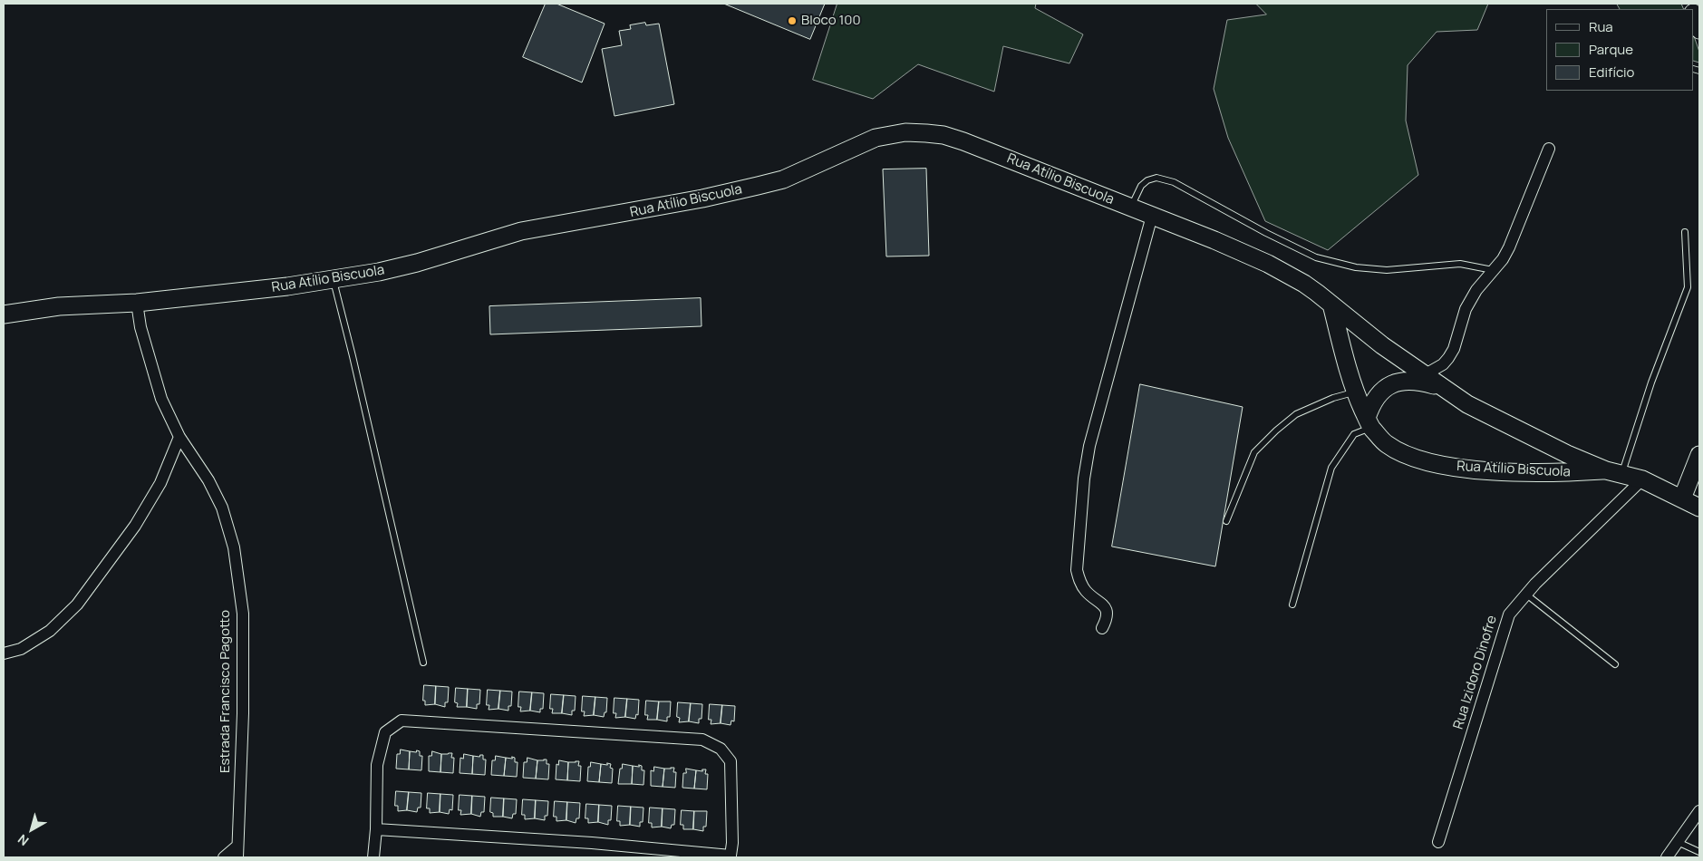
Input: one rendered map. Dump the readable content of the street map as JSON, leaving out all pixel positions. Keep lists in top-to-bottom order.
{
  "streets": {
    "street": ["Rua Atílio Biscuola", "Rua Izidoro Dinofre", "Estrada Francisco Pagotto"]
  },
  "crossings": [
    ["Rua Atílio Biscuola", "Rua Izidoro Dinofre"],
    ["Rua Atílio Biscuola", "Estrada Francisco Pagotto"]
  ],
  "places": ["Bloco 100"],
  "legend": ["Rua", "Parque", "Edifício"],
  "north": "bottom left"
}
